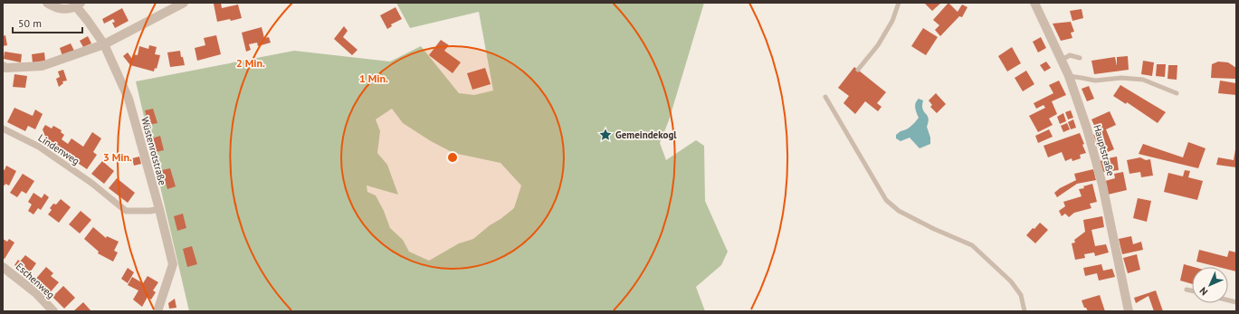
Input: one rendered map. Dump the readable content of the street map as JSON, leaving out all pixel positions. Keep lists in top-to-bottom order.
{
  "streets": {
    "street": [
      "Lindenweg",
      "Hauptstraße",
      "Wüstenrotstraße",
      "Eschenweg"
    ]
  },
  "crossings": [
    ["Lindenweg", "Wüstenrotstraße"]
  ],
  "places": {
    "place": ["Gemeindekogl"]
  },
  "scale_bar": "50 m",
  "north": "bottom left",
  "rings": ["2 Min.", "1 Min.", "3 Min."]
}
